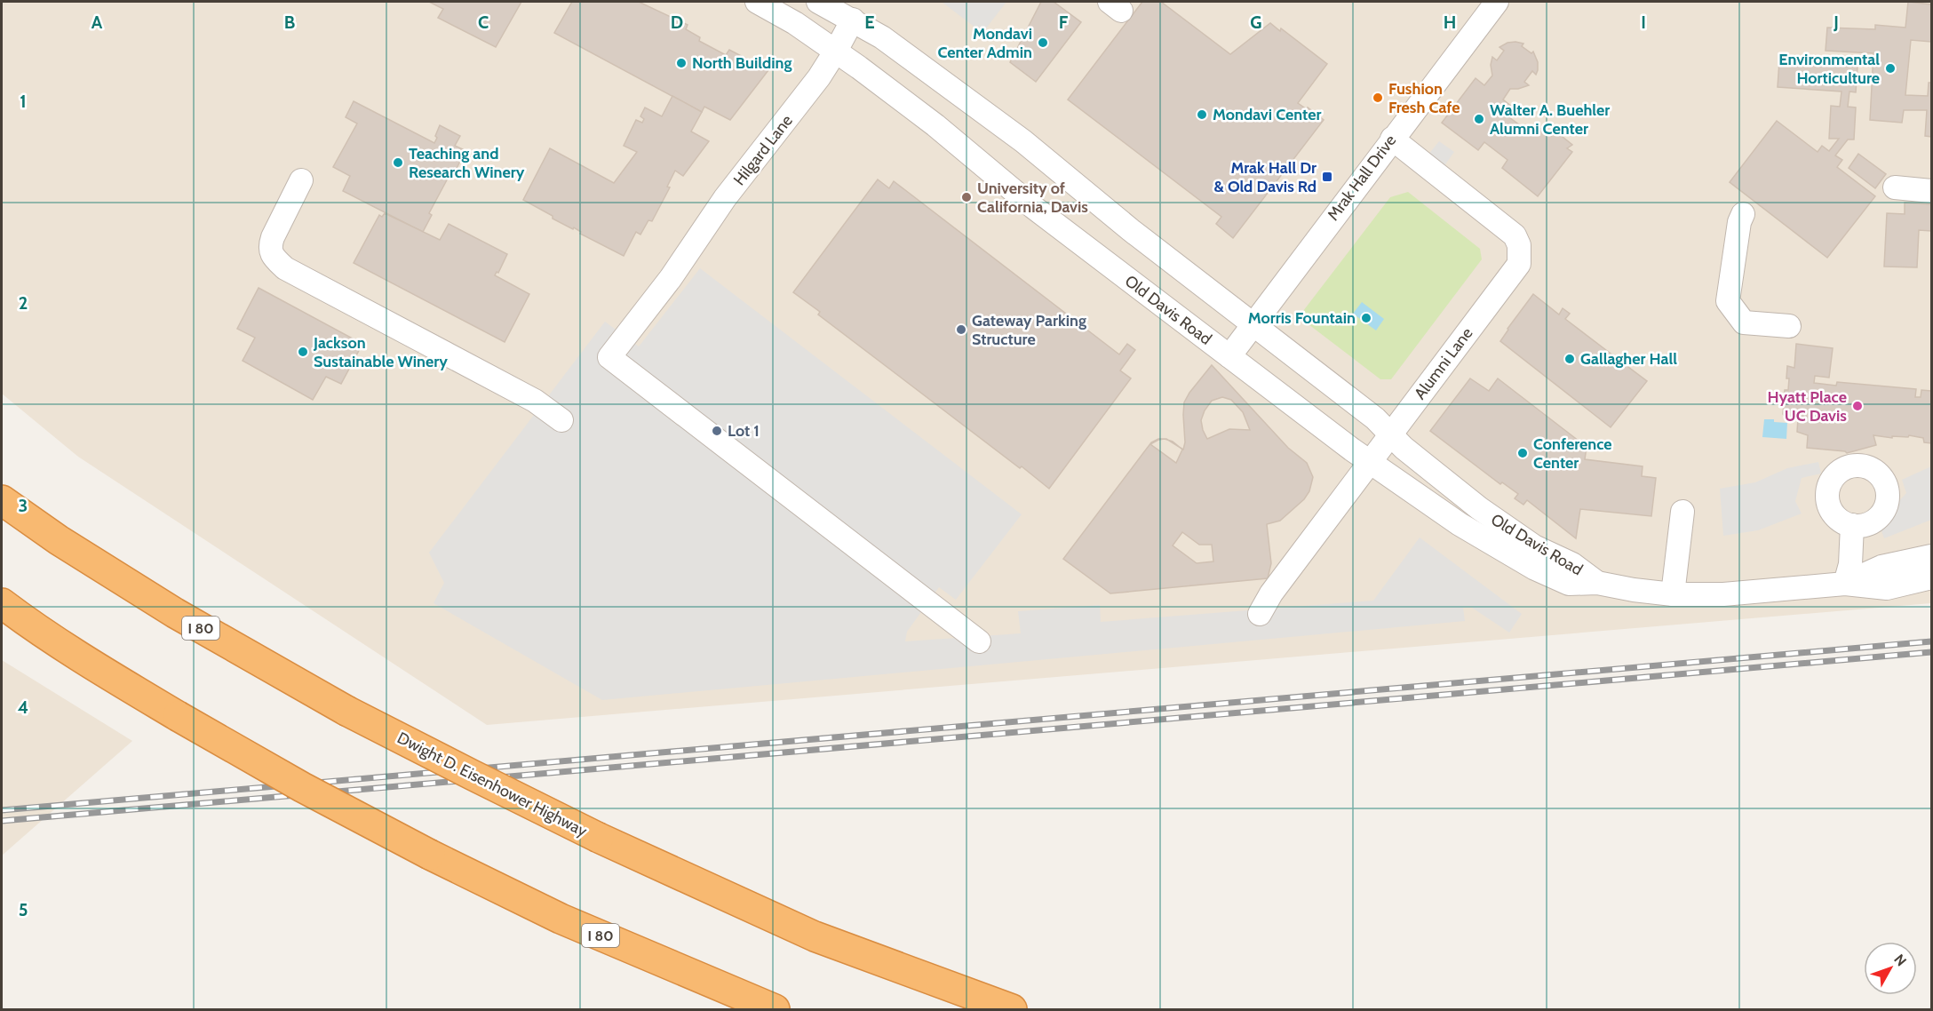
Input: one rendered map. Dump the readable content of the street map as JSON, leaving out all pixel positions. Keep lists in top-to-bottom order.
{
  "streets": {
    "highway": ["I 80", "Dwight D. Eisenhower Highway"],
    "street": [
      "Hilgard Lane",
      "Mrak Hall Drive",
      "Old Davis Road",
      "Alumni Lane"
    ]
  },
  "crossings": [
    ["Hilgard Lane", "Old Davis Road"],
    ["Mrak Hall Drive", "Old Davis Road"],
    ["Mrak Hall Drive", "Alumni Lane"],
    ["Old Davis Road", "Alumni Lane"]
  ],
  "places": {
    "other": [
      "Mondavi Center Admin",
      "North Building",
      "Environmental Horticulture",
      "Fushion Fresh Cafe",
      "Mondavi Center",
      "Walter A. Buehler Alumni Center",
      "Teaching and Research Winery",
      "University of California, Davis",
      "Morris Fountain",
      "Gateway Parking Structure",
      "Jackson Sustainable Winery",
      "Gallagher Hall",
      "Hyatt Place UC Davis",
      "Lot 1",
      "Conference Center"
    ],
    "transit": ["Mrak Hall Dr & Old Davis Rd"]
  },
  "north": "top right",
  "grid": {
    "columns": [
      "A",
      "B",
      "C",
      "D",
      "E",
      "F",
      "G",
      "H",
      "I",
      "J"
    ],
    "rows": [
      "1",
      "2",
      "3",
      "4",
      "5"
    ]
  }
}
